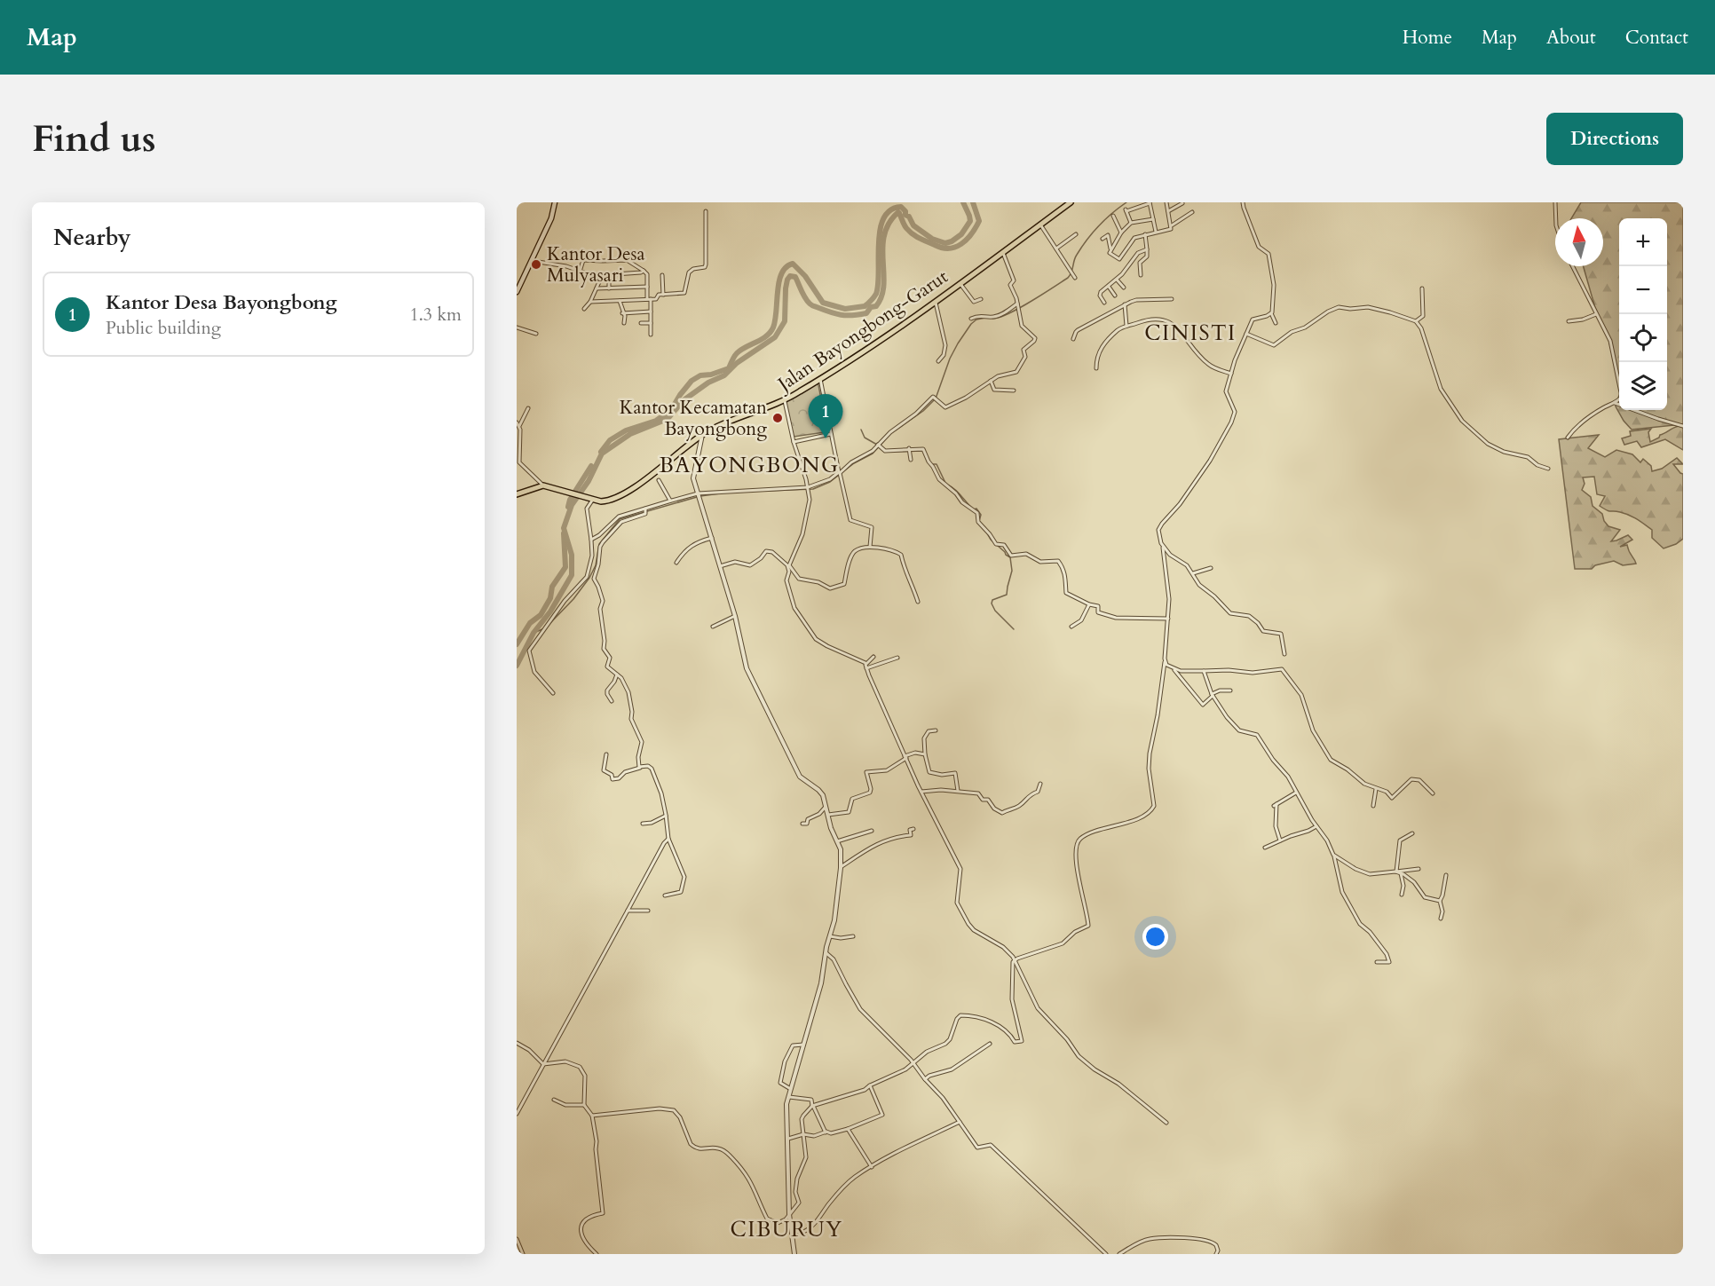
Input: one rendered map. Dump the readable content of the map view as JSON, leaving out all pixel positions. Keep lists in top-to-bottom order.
{
  "streets": {
    "main road": ["Jalan Bayongbong-Garut"]
  },
  "districts": ["CINISTI", "BAYONGBONG", "CIBURUY"],
  "places": ["Kantor Desa Mulyasari", "Kantor Kecamatan Bayongbong"],
  "north": "top",
  "page": {
    "header": "Map",
    "nav": [
      "Home",
      "Map",
      "About",
      "Contact"
    ],
    "buttons": "Directions",
    "title": "Find us",
    "heading": "Nearby",
    "map_buttons": ["+", "−"],
    "list": [
      {
        "mark": "1",
        "name": "Kantor Desa Bayongbong",
        "note": "Public building",
        "value": "1.3 km"
      }
    ],
    "pins": "1"
  }
}
